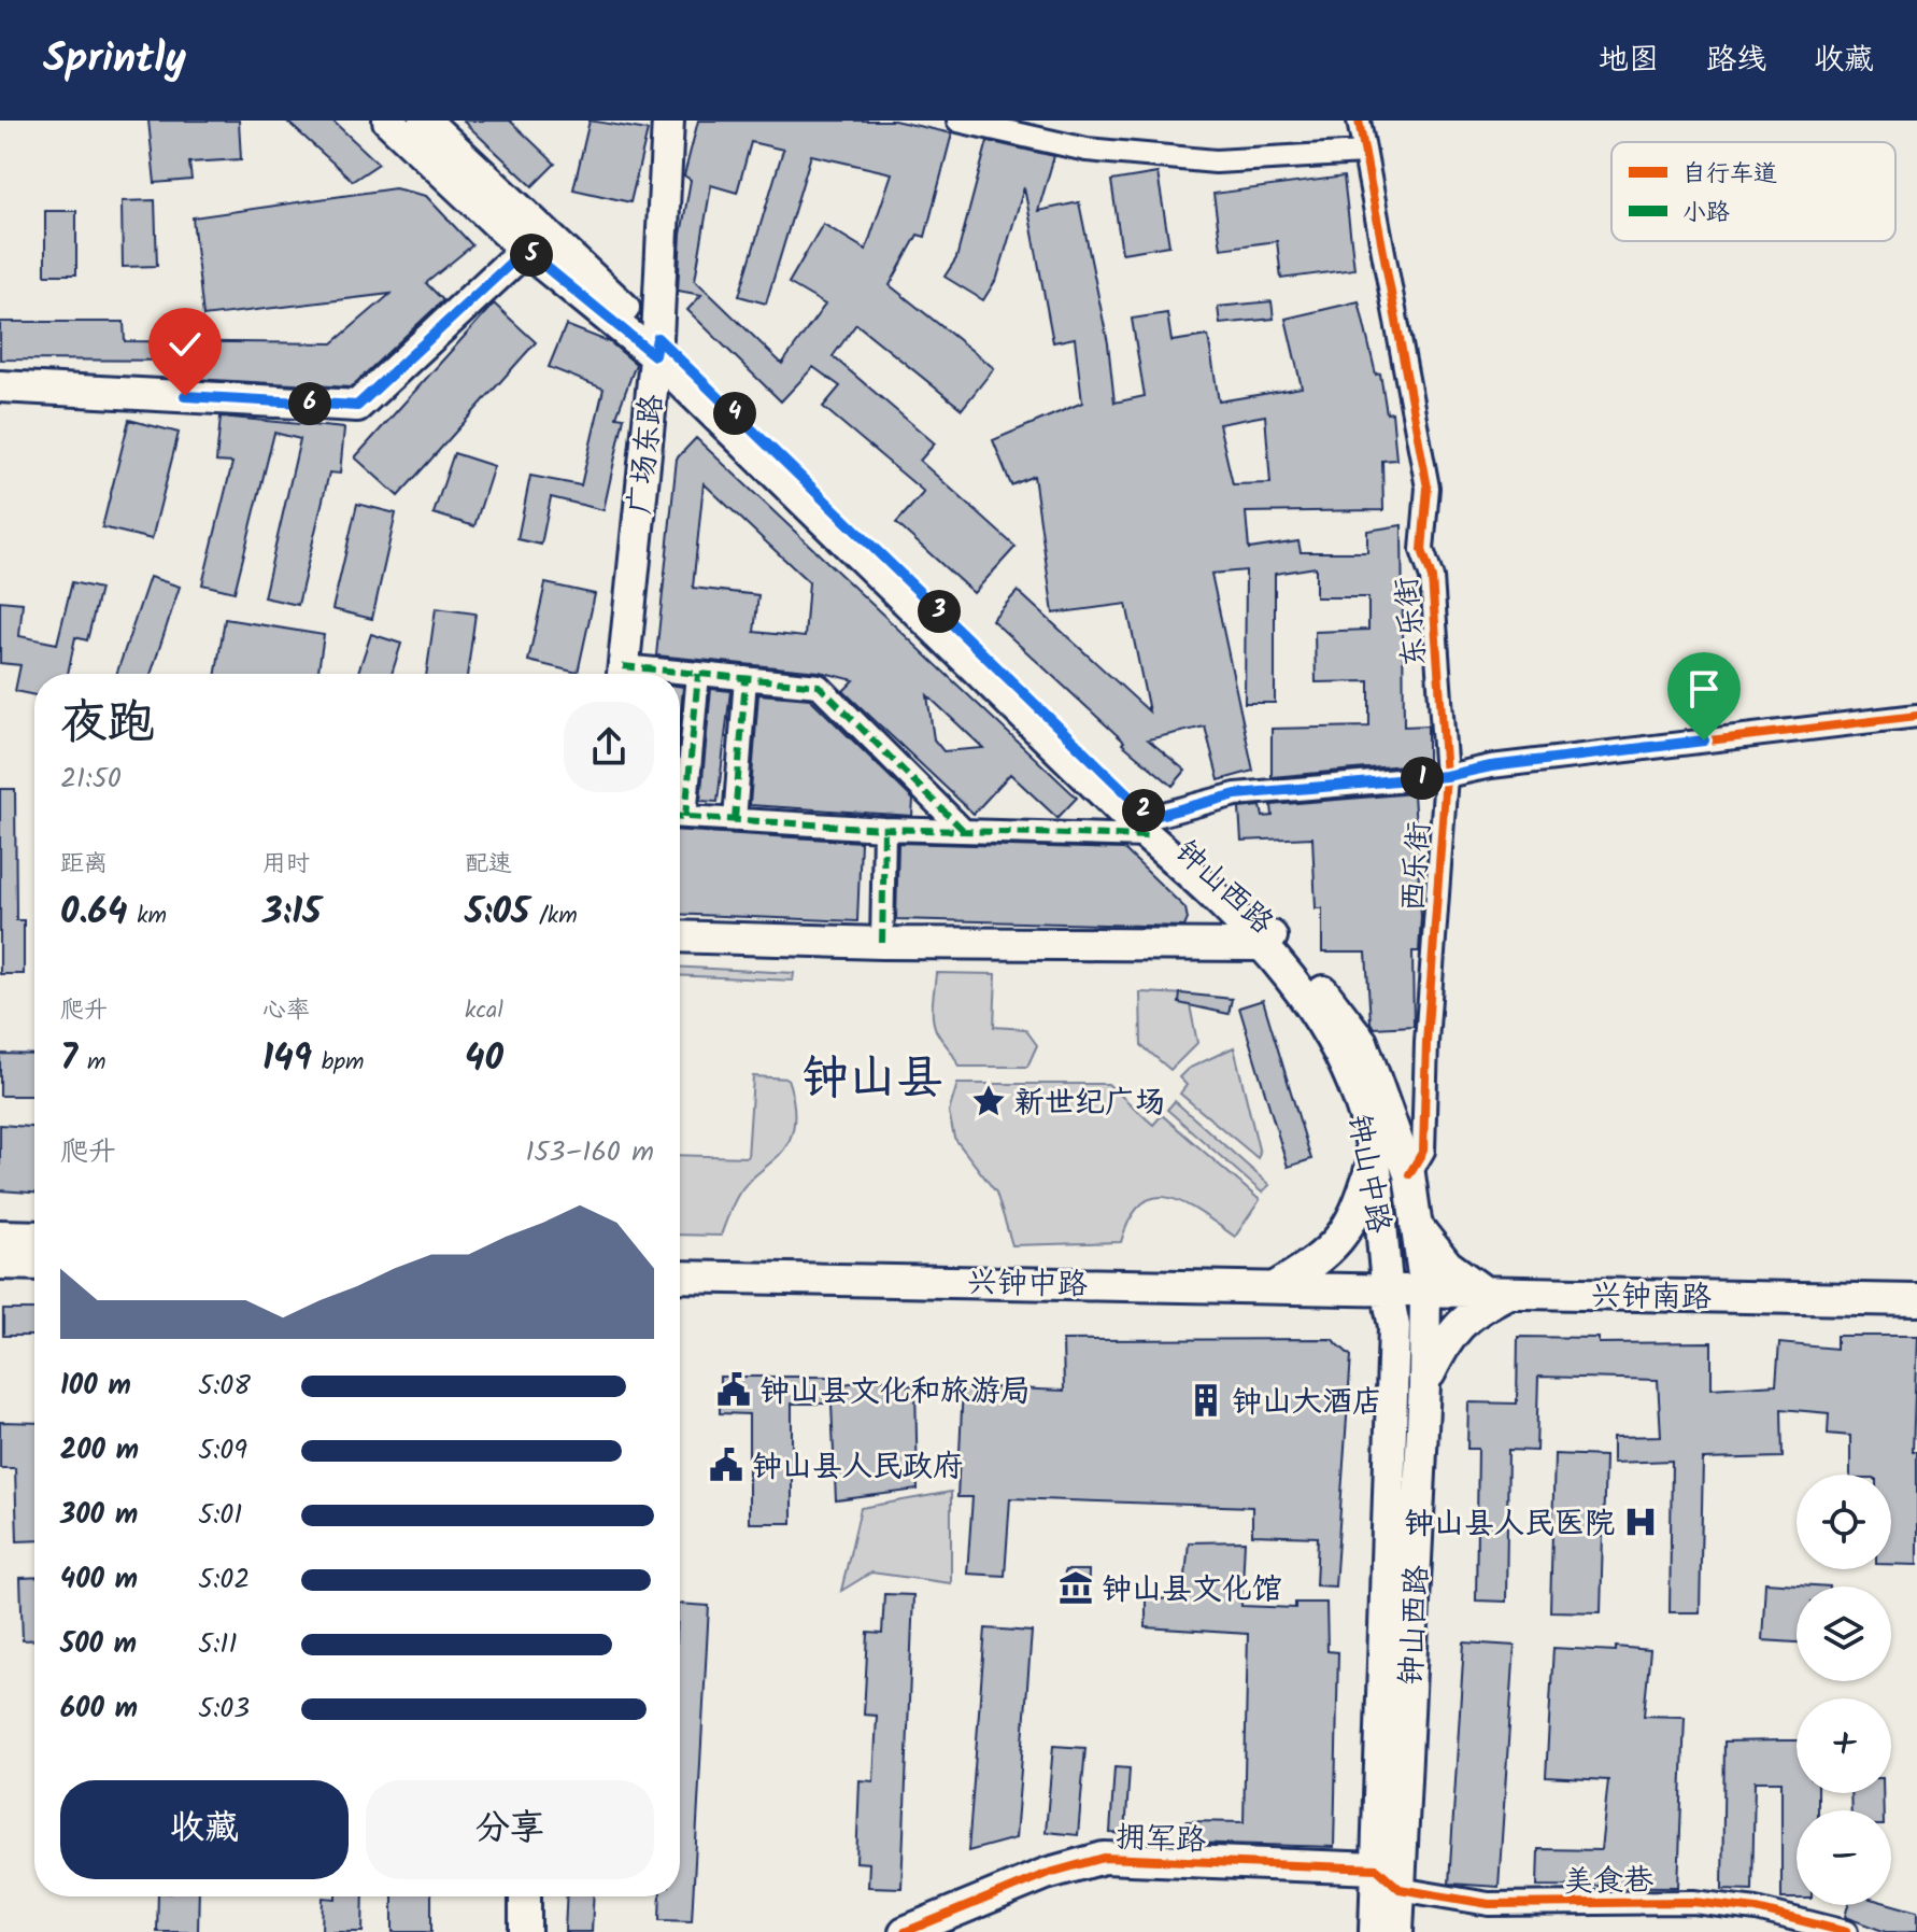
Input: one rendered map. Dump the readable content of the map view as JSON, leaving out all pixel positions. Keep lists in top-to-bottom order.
{
  "streets": {
    "main road": [
      "广场东路",
      "钟山西路",
      "钟山中路",
      "兴钟中路",
      "兴钟南路",
      "拥军路"
    ],
    "street": ["东乐街", "西乐街", "美食巷"]
  },
  "crossings": [
    ["广场东路", "钟山中路"],
    ["东乐街", "西乐街"],
    ["西乐街", "钟山西路"],
    ["钟山西路", "钟山中路"],
    ["钟山西路", "兴钟中路"],
    ["钟山西路", "兴钟南路"],
    ["钟山西路", "拥军路"],
    ["钟山西路", "美食巷"],
    ["钟山中路", "兴钟中路"],
    ["钟山中路", "兴钟南路"],
    ["兴钟中路", "兴钟南路"],
    ["拥军路", "美食巷"]
  ],
  "districts": ["钟山县"],
  "places": {
    "place": ["新世纪广场"],
    "public building": ["钟山县文化和旅游局", "钟山县人民政府"],
    "building": ["钟山大酒店"],
    "hospital": ["钟山县人民医院"],
    "museum": ["钟山县文化馆"]
  },
  "legend": ["自行车道", "小路"],
  "page": {
    "header": "Sprintly",
    "nav": ["地图", "路线", "收藏"],
    "pins": [
      "5",
      "6",
      "4",
      "3",
      "1",
      "2"
    ],
    "heading": ["夜跑", "21:50"],
    "stats": [
      ["距离", "0.64 km"],
      ["用时", "3:15"],
      ["配速", "5:05 /km"],
      ["爬升", "7 m"],
      ["心率", "149 bpm"],
      ["kcal", "40"]
    ],
    "chart": ["爬升", "153–160 m"],
    "list": [
      {
        "name": "100 m",
        "note": "5:08"
      },
      {
        "name": "200 m",
        "note": "5:09"
      },
      {
        "name": "300 m",
        "note": "5:01"
      },
      {
        "name": "400 m",
        "note": "5:02"
      },
      {
        "name": "500 m",
        "note": "5:11"
      },
      {
        "name": "600 m",
        "note": "5:03"
      }
    ],
    "map_buttons": ["+", "−"],
    "buttons": ["收藏", "分享"]
  }
}
